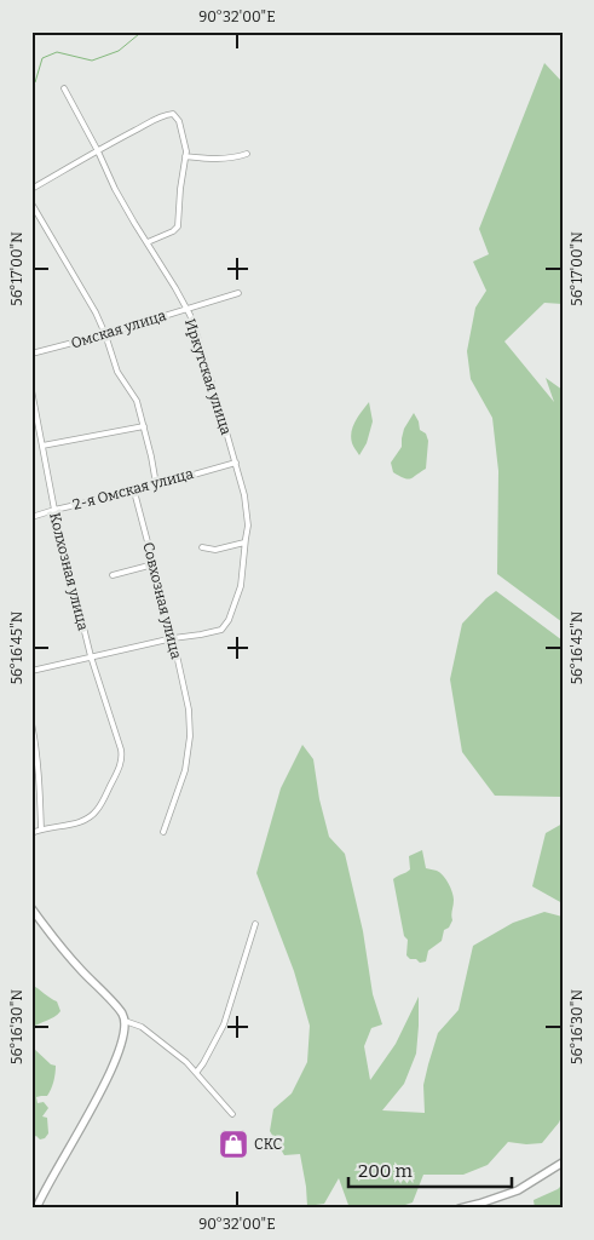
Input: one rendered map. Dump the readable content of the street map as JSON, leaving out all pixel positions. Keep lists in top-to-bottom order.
{
  "streets": {
    "street": [
      "Омская улица",
      "Иркутская улица",
      "2-я Омская улица",
      "Колхозная улица",
      "Совхозная улица"
    ]
  },
  "crossings": [
    ["Омская улица", "Иркутская улица"],
    ["Иркутская улица", "2-я Омская улица"],
    ["Иркутская улица", "Совхозная улица"],
    ["2-я Омская улица", "Колхозная улица"],
    ["2-я Омская улица", "Совхозная улица"]
  ],
  "places": {
    "shop": ["СКС"]
  },
  "scale_bar": "200 m",
  "coordinates": [
    "90°32'00\"E",
    "56°17'00\"N",
    "56°16'45\"N",
    "56°16'30\"N"
  ]
}
